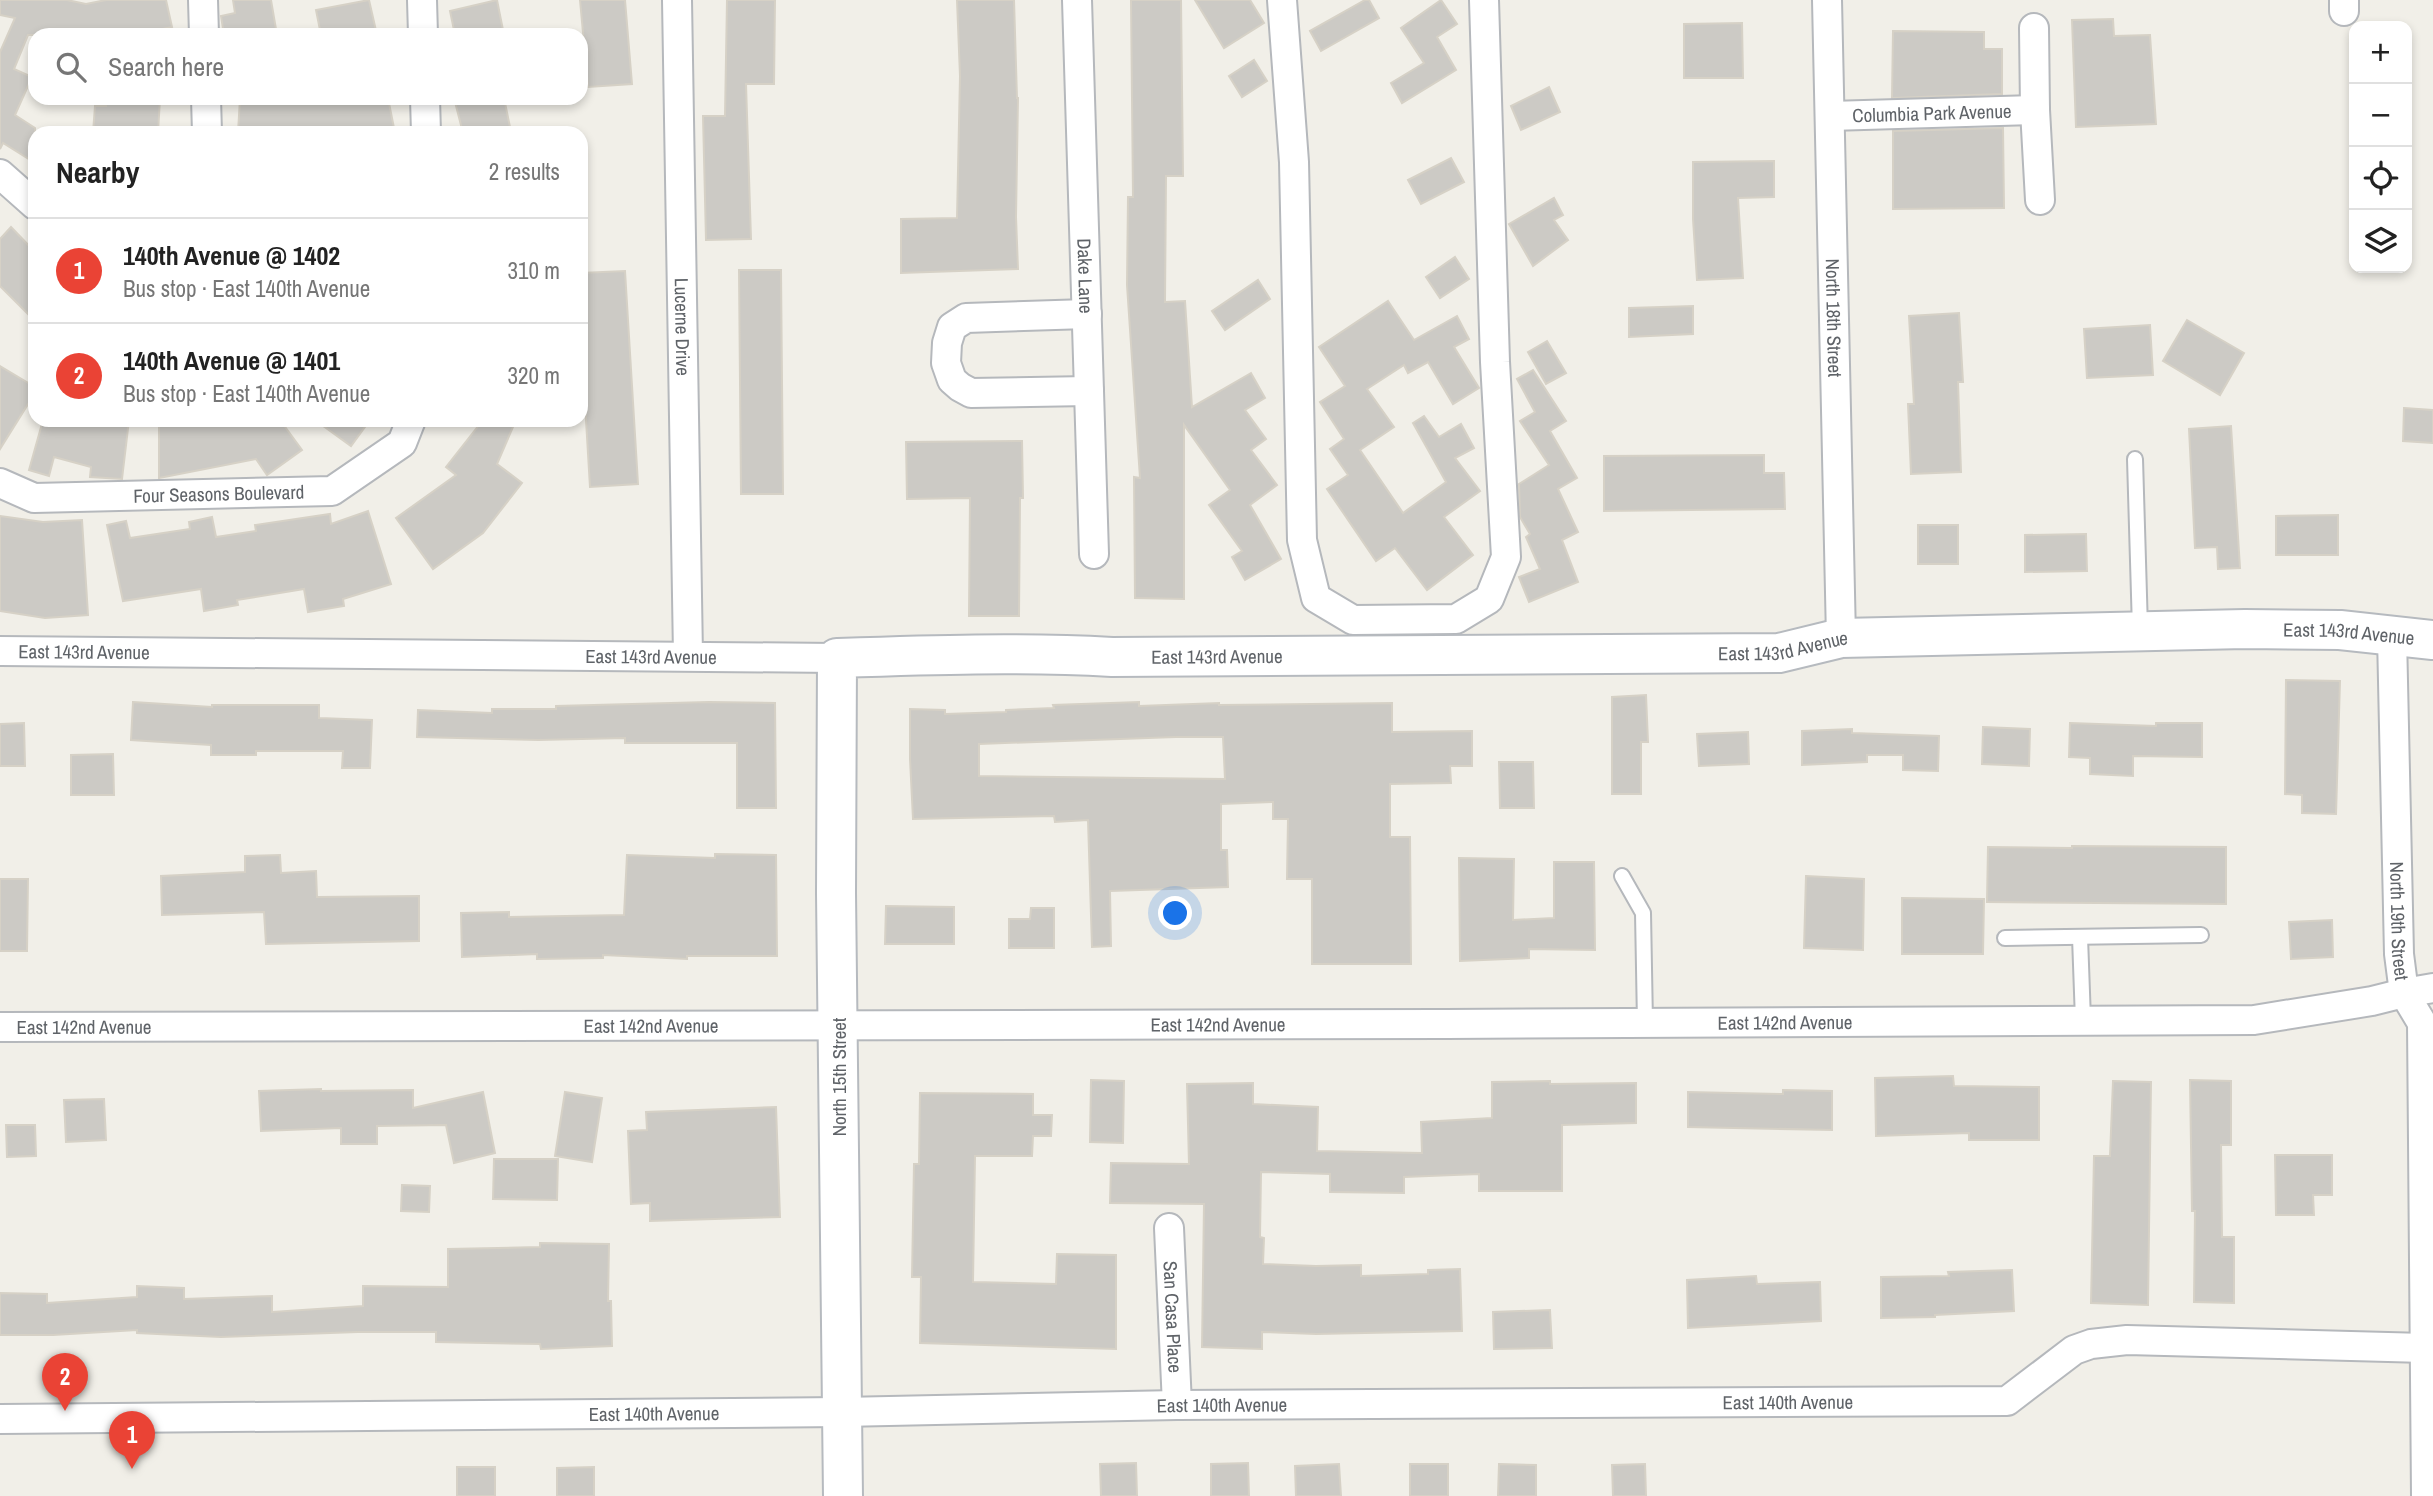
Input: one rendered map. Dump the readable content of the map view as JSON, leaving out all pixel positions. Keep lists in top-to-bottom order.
{
  "streets": {
    "street": [
      "Columbia Park Avenue",
      "Dake Lane",
      "North 18th Street",
      "Lucerne Drive",
      "Four Seasons Boulevard",
      "East 143rd Avenue",
      "North 19th Street",
      "East 142nd Avenue",
      "North 15th Street",
      "San Casa Place",
      "East 140th Avenue"
    ]
  },
  "crossings": [
    ["Columbia Park Avenue", "North 18th Street"],
    ["North 18th Street", "East 143rd Avenue"],
    ["Lucerne Drive", "East 143rd Avenue"],
    ["East 143rd Avenue", "North 19th Street"],
    ["East 143rd Avenue", "North 15th Street"],
    ["North 19th Street", "East 142nd Avenue"],
    ["North 19th Street", "East 140th Avenue"],
    ["East 142nd Avenue", "North 15th Street"],
    ["North 15th Street", "East 140th Avenue"],
    ["San Casa Place", "East 140th Avenue"]
  ],
  "page": {
    "map_buttons": ["+", "−"],
    "search": "Search here",
    "heading": ["Nearby", "2 results"],
    "list": [
      {
        "mark": "1",
        "name": "140th Avenue @ 1402",
        "note": "Bus stop · East 140th Avenue",
        "value": "310 m"
      },
      {
        "mark": "2",
        "name": "140th Avenue @ 1401",
        "note": "Bus stop · East 140th Avenue",
        "value": "320 m"
      }
    ],
    "pins": ["2", "1"]
  }
}
